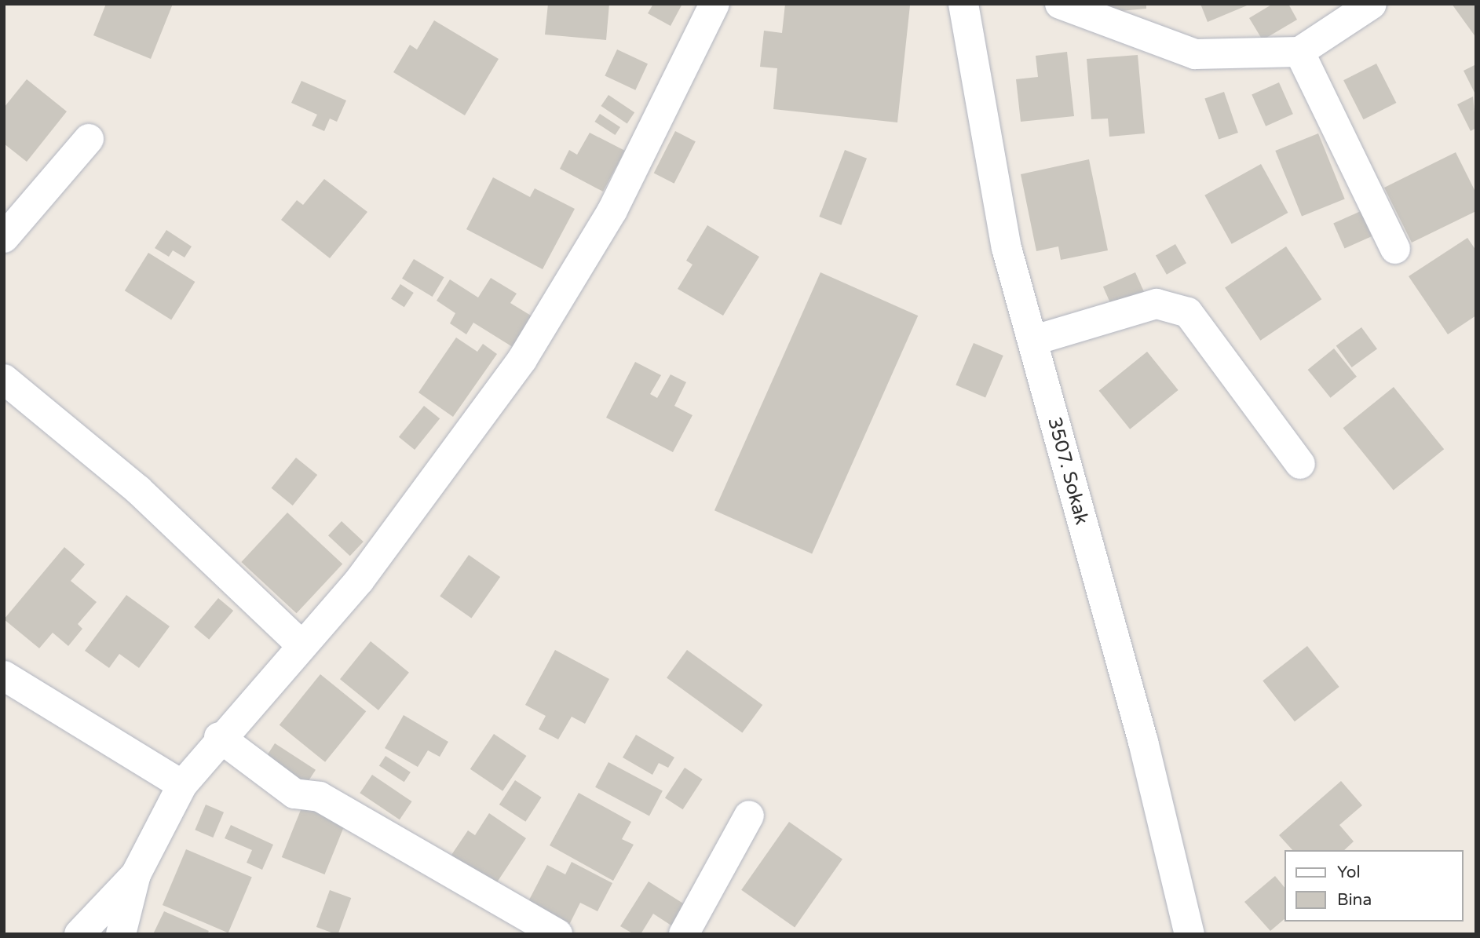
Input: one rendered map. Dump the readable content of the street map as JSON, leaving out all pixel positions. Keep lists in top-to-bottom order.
{
  "streets": {
    "street": ["3507. Sokak"]
  },
  "legend": ["Yol", "Bina"]
}
